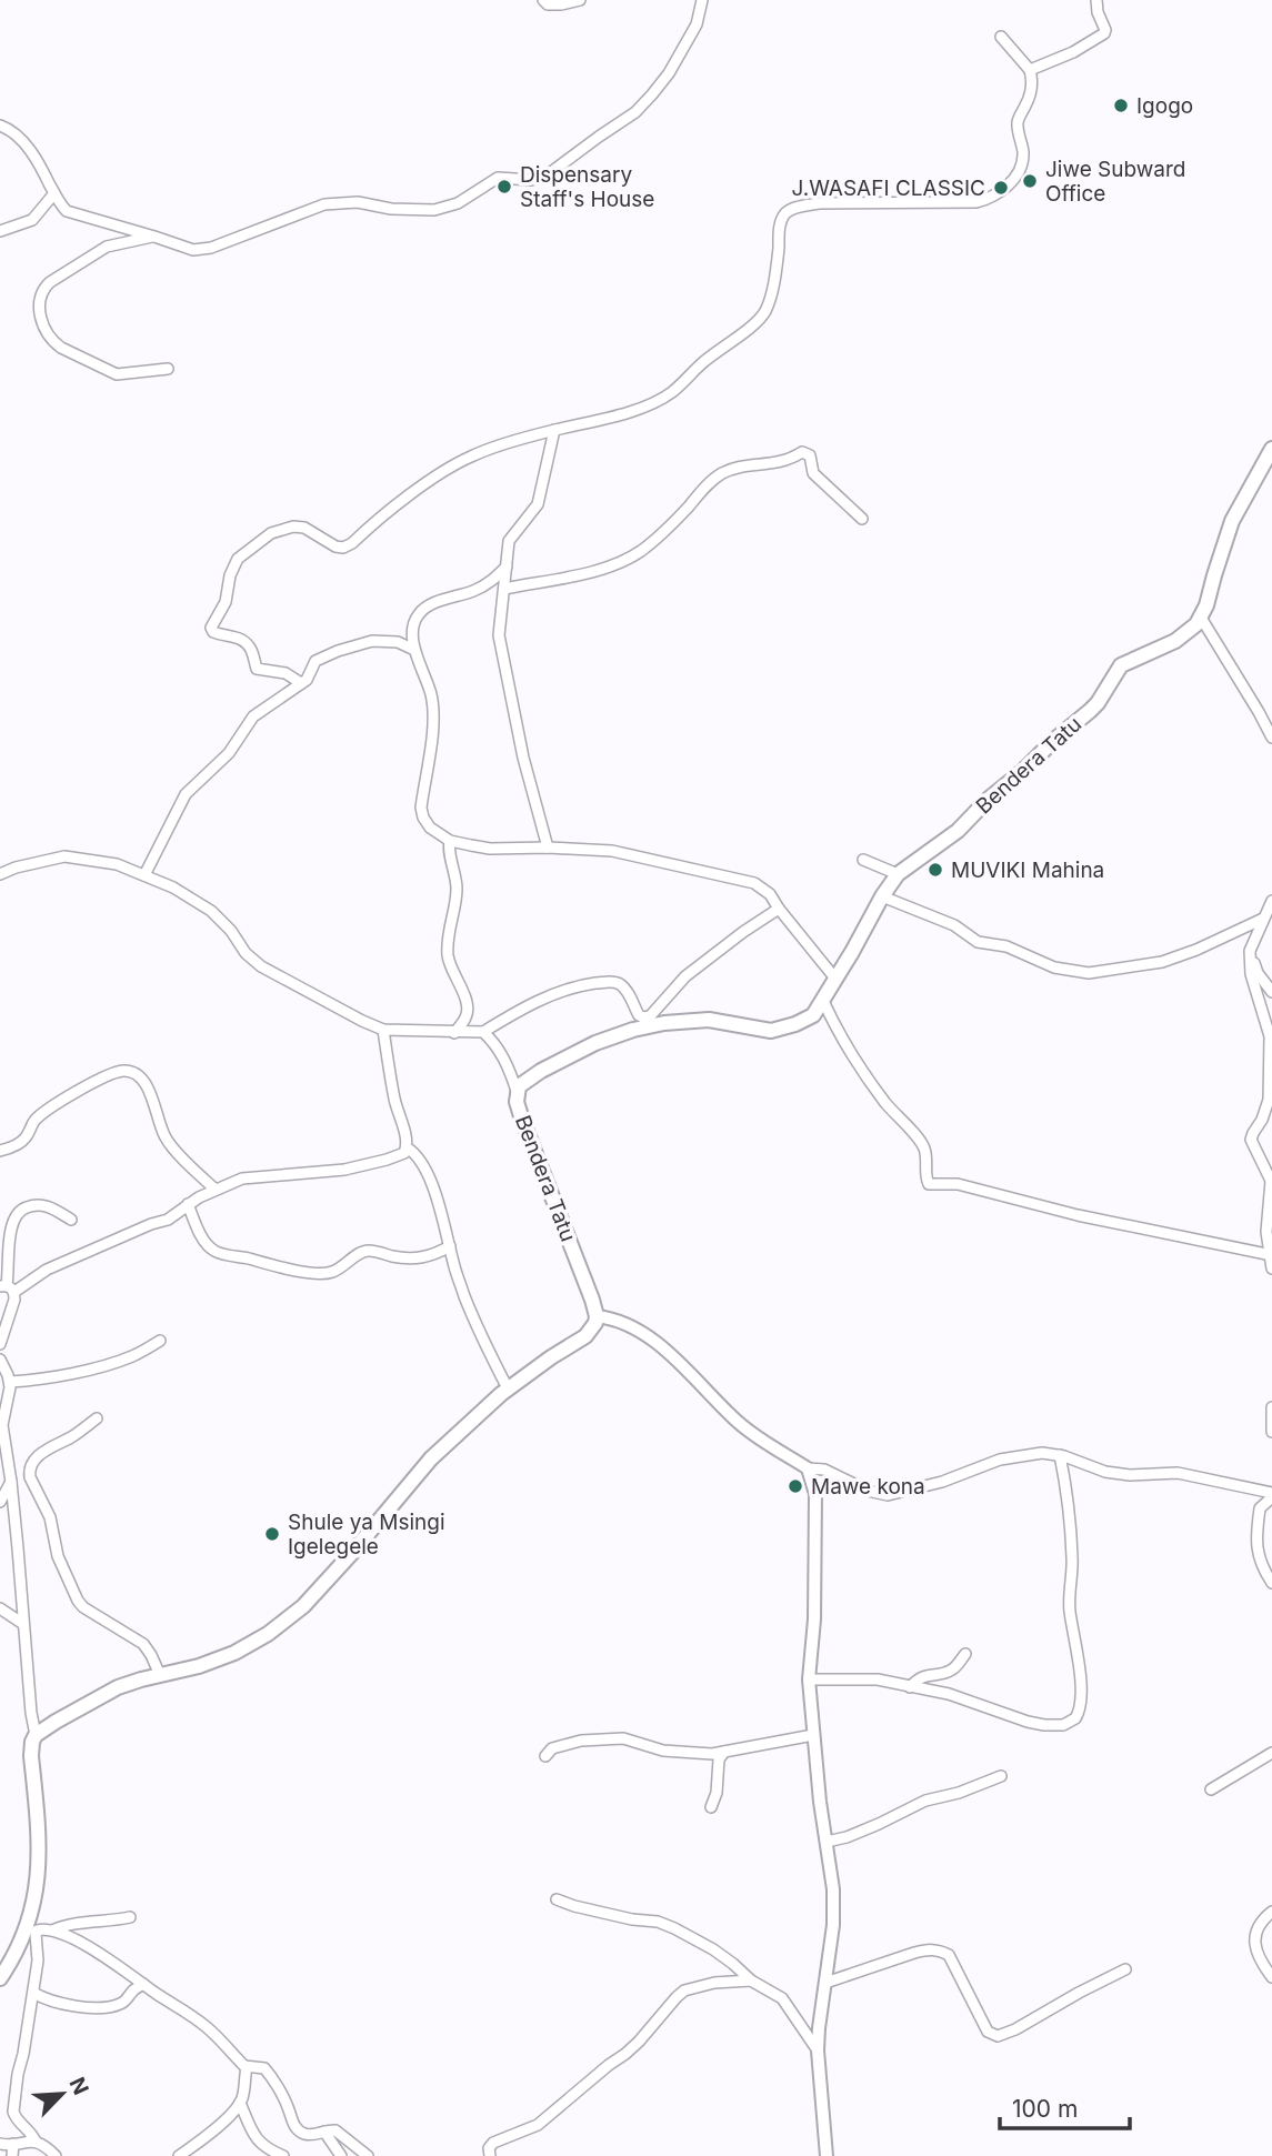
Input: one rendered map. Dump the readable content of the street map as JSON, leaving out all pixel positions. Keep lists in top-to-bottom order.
{
  "streets": {
    "main road": ["Bendera Tatu"]
  },
  "places": [
    "Igogo",
    "Jiwe Subward Office",
    "Dispensary Staff's House",
    "J.WASAFI CLASSIC",
    "MUVIKI Mahina",
    "Mawe kona",
    "Shule ya Msingi Igelegele"
  ],
  "scale_bar": "100 m",
  "north": "top right"
}
